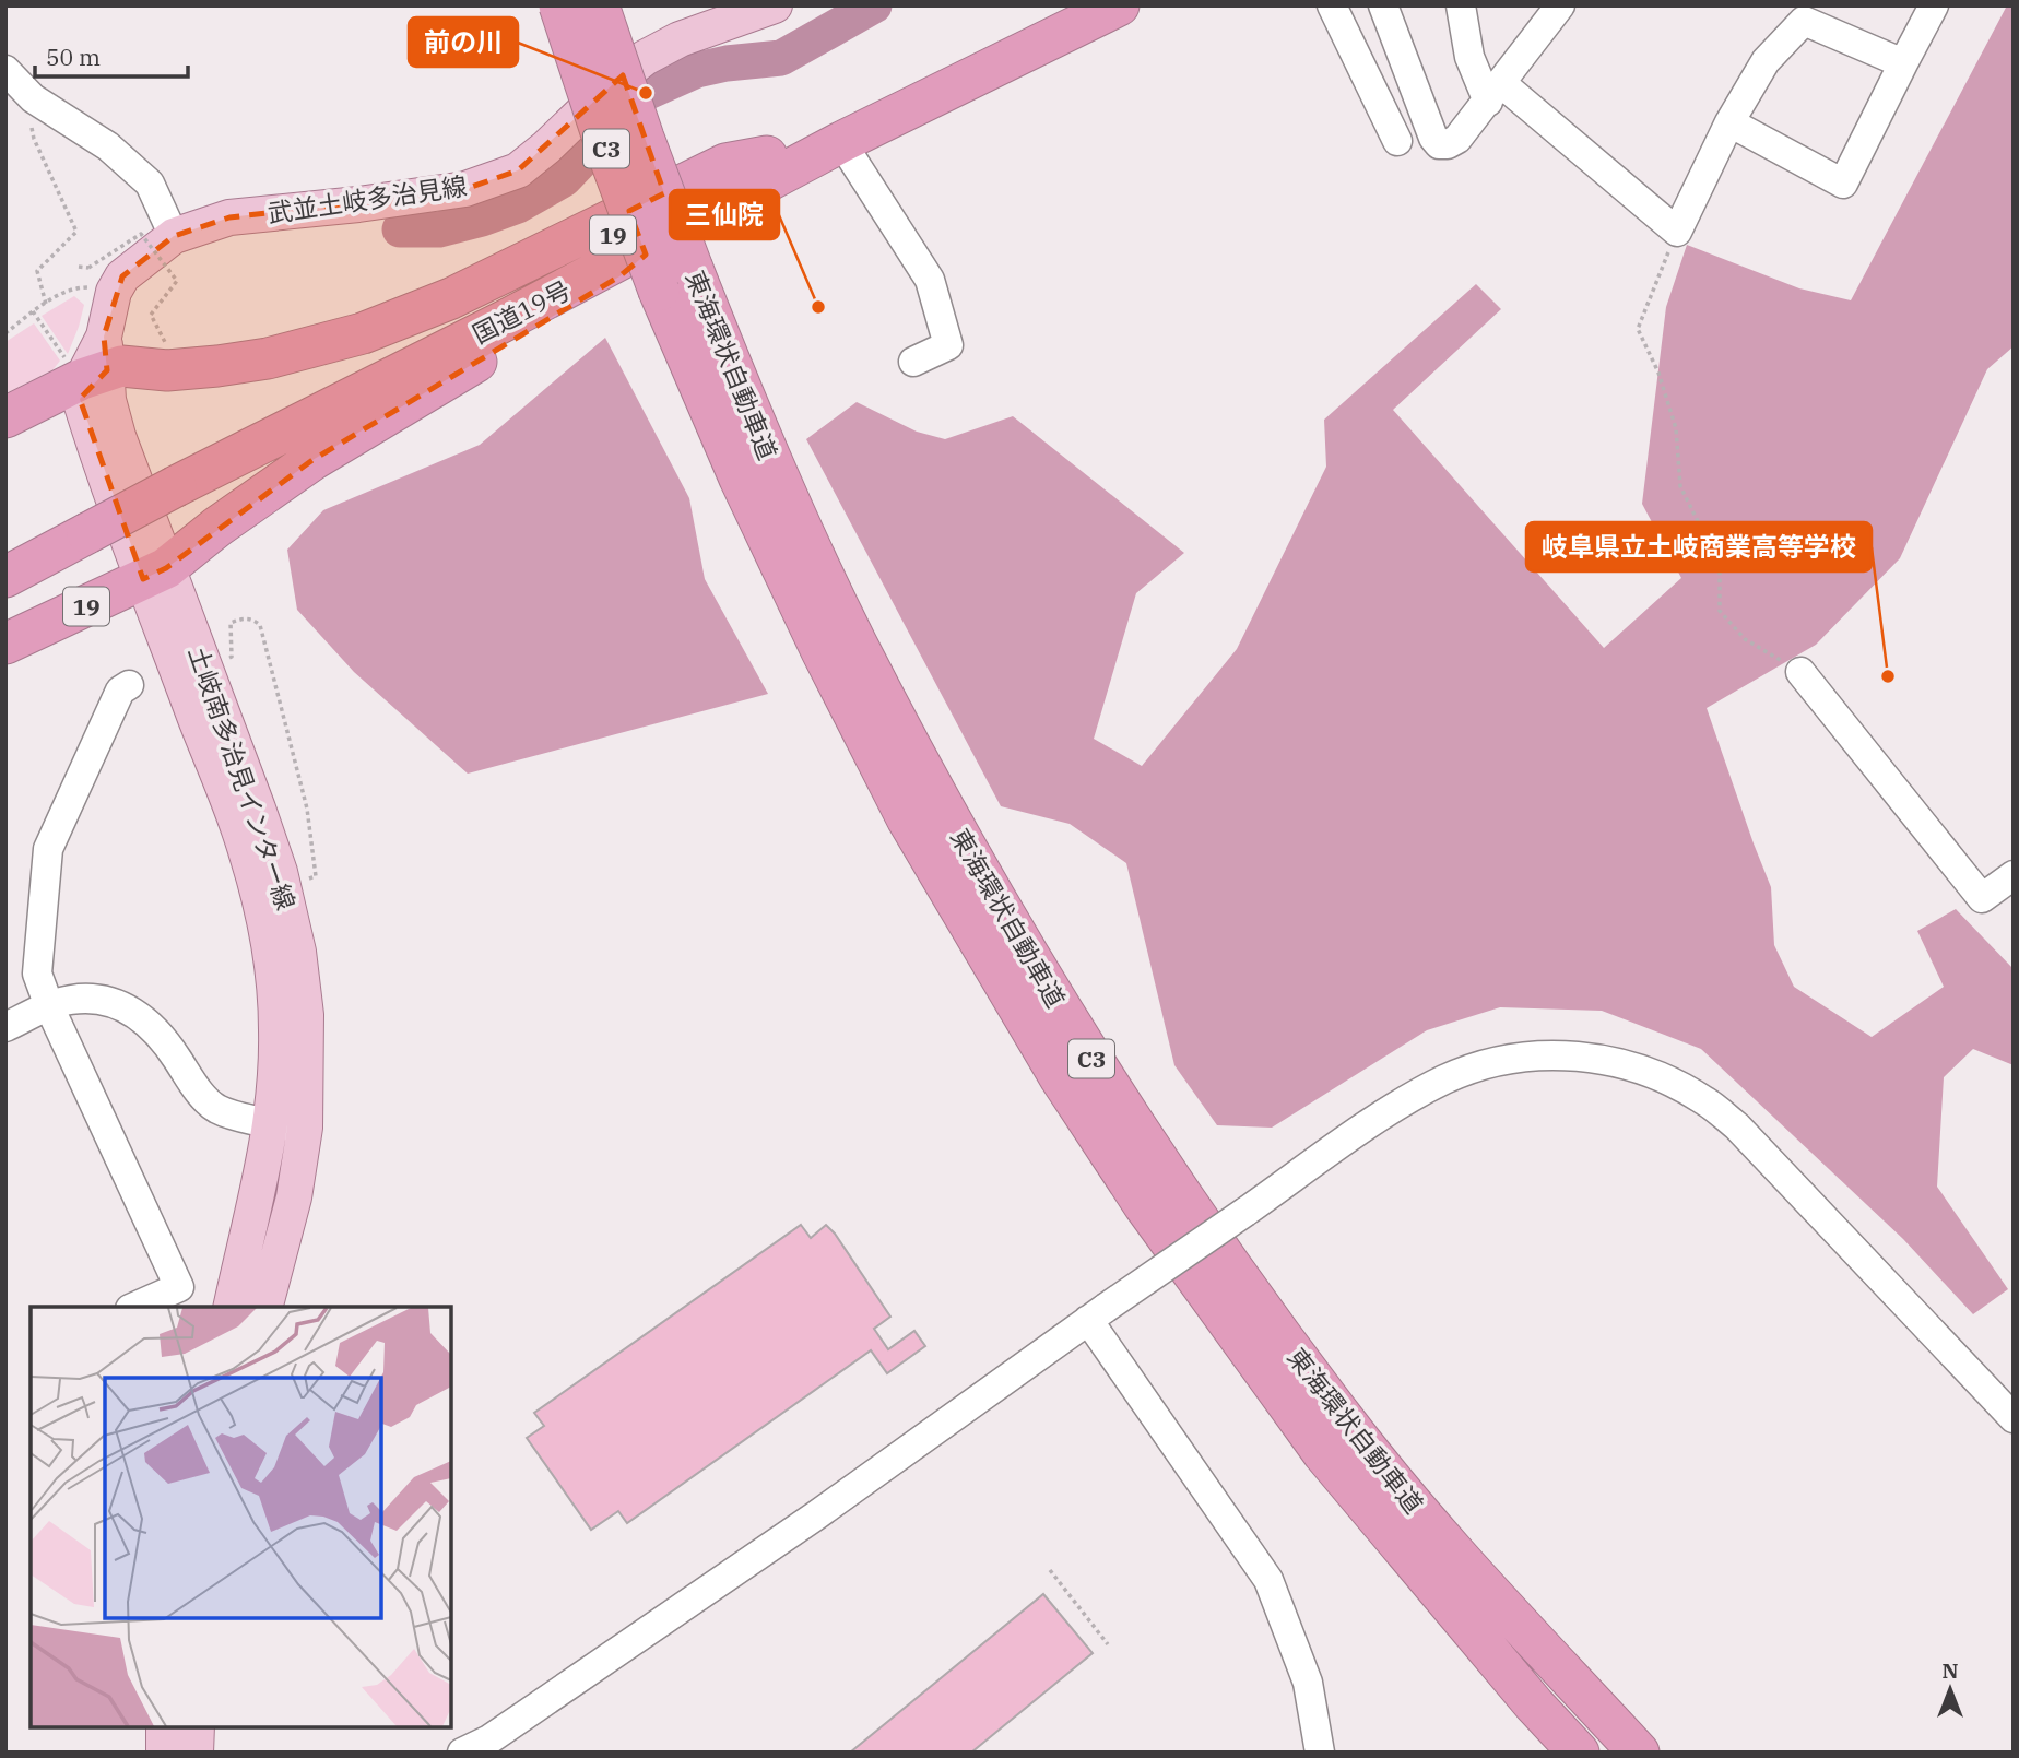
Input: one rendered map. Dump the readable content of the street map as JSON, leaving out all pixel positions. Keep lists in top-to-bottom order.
{
  "streets": {
    "highway": [
      "C3",
      "19",
      "国道19号",
      "東海環状自動車道"
    ],
    "main road": ["武並土岐多治見線", "土岐南多治見インター線"]
  },
  "crossings": [
    ["19", "国道19号"],
    ["19", "土岐南多治見インター線"]
  ],
  "places": ["前の川", "三仙院", "岐阜県立土岐商業高等学校"],
  "scale_bar": "50 m",
  "north": "top"
}
